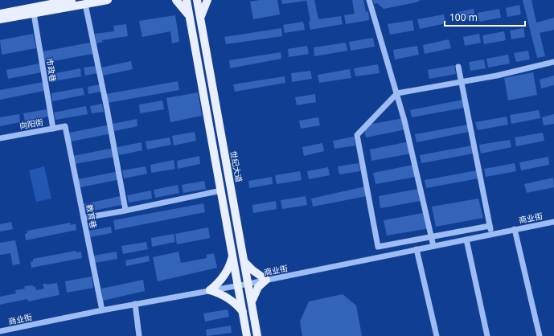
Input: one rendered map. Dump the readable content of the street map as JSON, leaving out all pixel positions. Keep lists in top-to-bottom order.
{
  "streets": {
    "main road": ["世纪大道"],
    "street": [
      "市政巷",
      "向阳街",
      "教育巷",
      "商业街"
    ]
  },
  "crossings": [
    ["市政巷", "向阳街"],
    ["向阳街", "教育巷"],
    ["世纪大道", "商业街"],
    ["教育巷", "商业街"]
  ],
  "scale_bar": "100 m"
}
